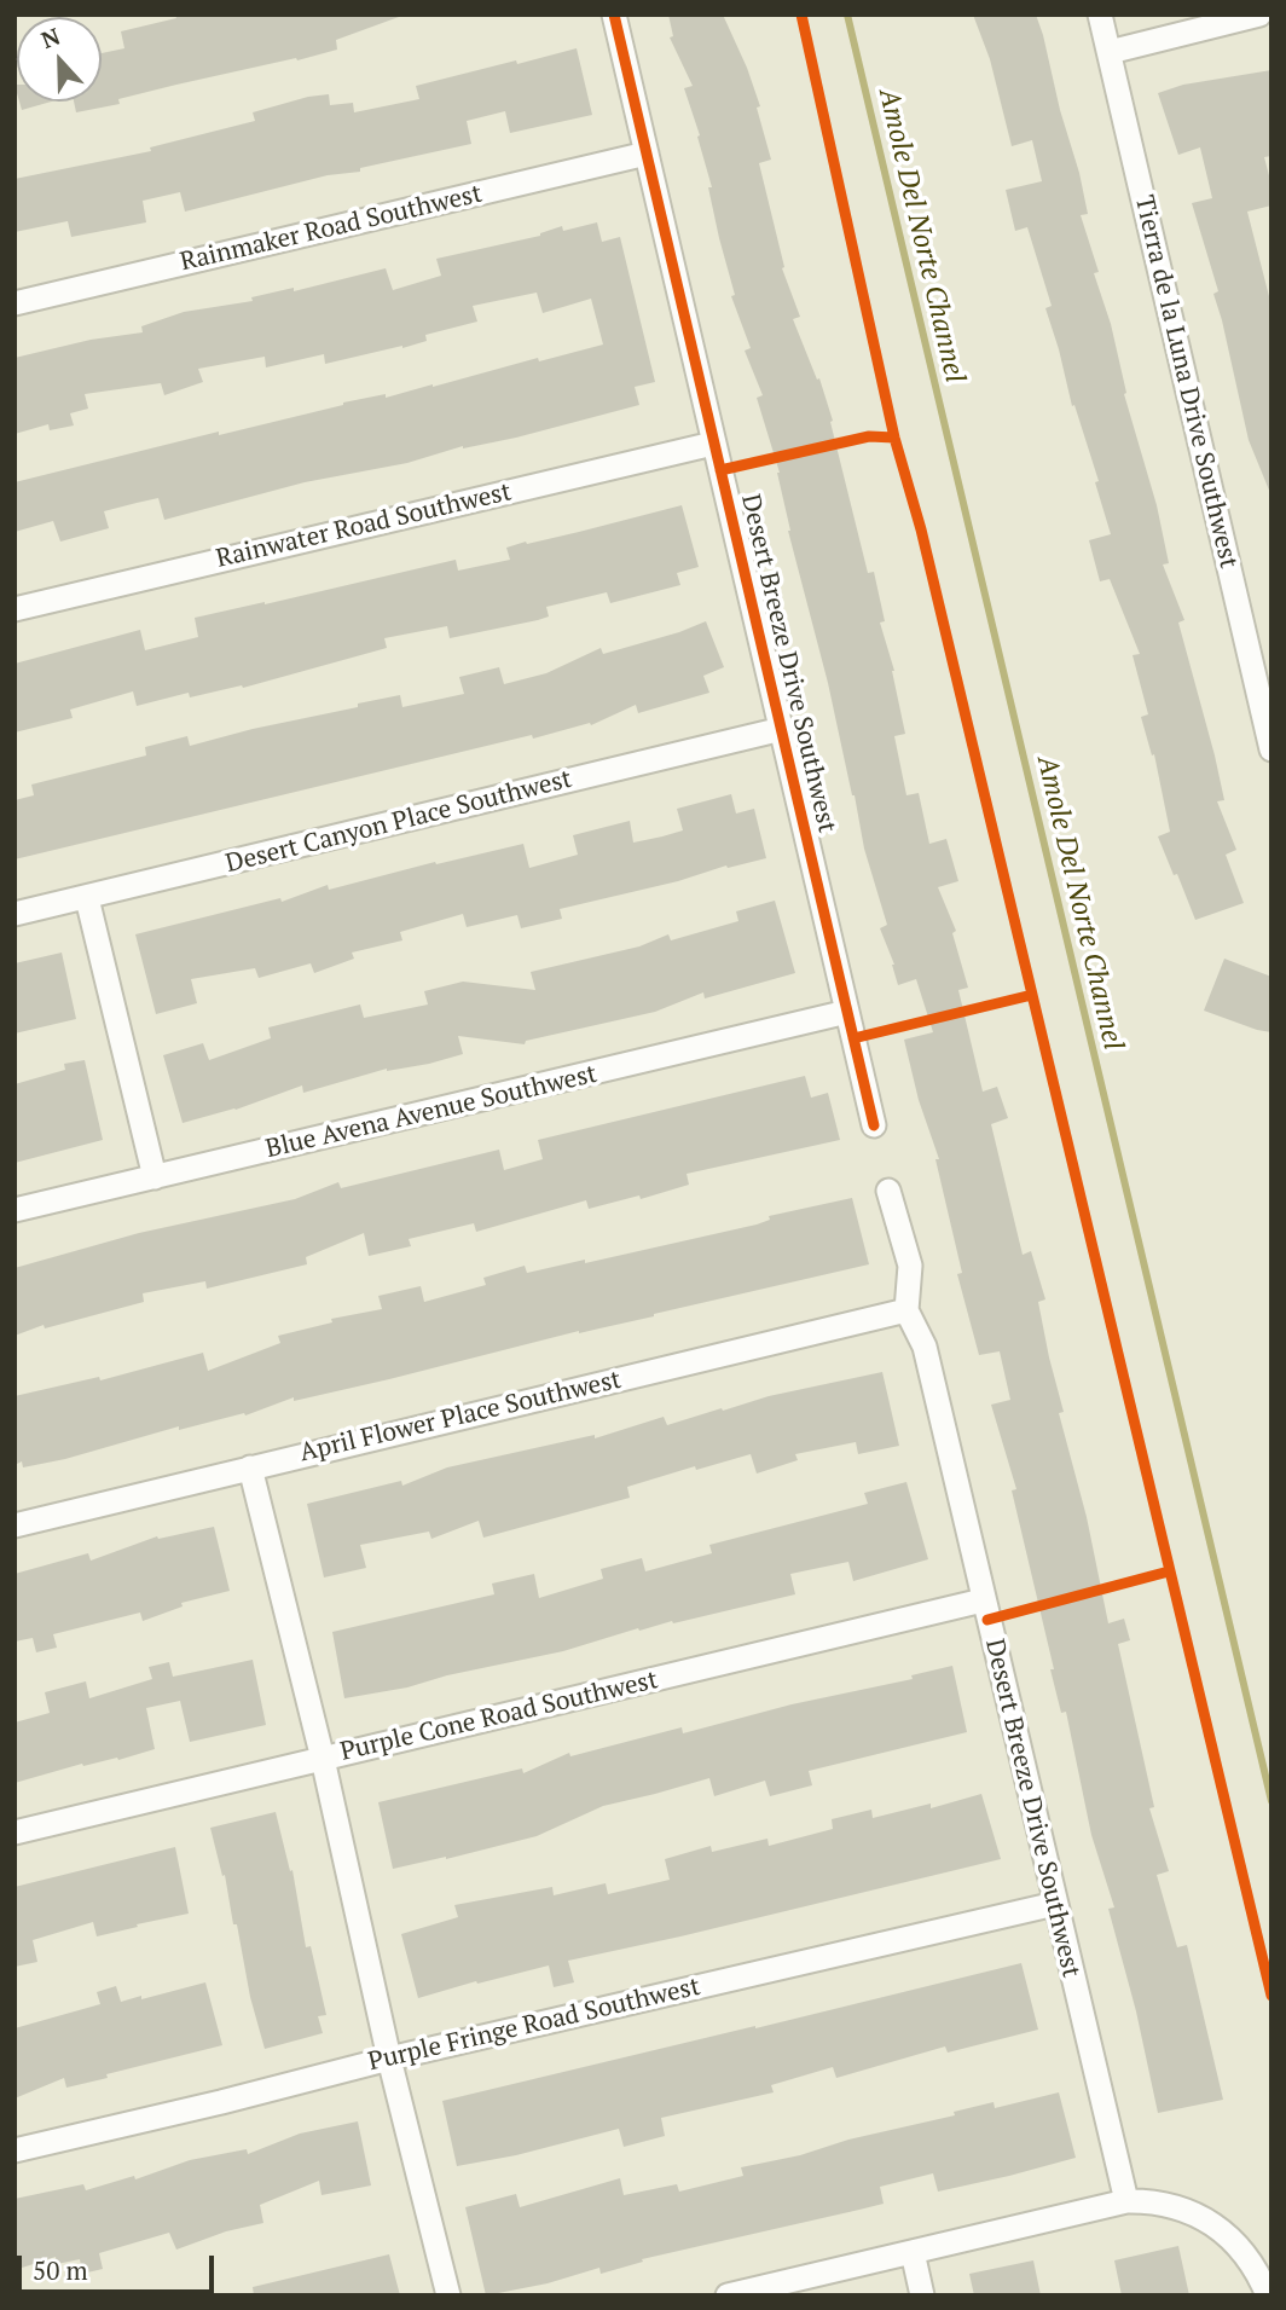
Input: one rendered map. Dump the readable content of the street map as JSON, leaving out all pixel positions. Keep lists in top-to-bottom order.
{
  "streets": {
    "street": [
      "Rainmaker Road Southwest",
      "Tierra de la Luna Drive Southwest",
      "Rainwater Road Southwest",
      "Desert Breeze Drive Southwest",
      "Desert Canyon Place Southwest",
      "Blue Avena Avenue Southwest",
      "April Flower Place Southwest",
      "Purple Cone Road Southwest",
      "Purple Fringe Road Southwest"
    ]
  },
  "crossings": [
    ["Rainmaker Road Southwest", "Desert Breeze Drive Southwest"],
    ["Rainwater Road Southwest", "Desert Breeze Drive Southwest"],
    ["Desert Breeze Drive Southwest", "Desert Canyon Place Southwest"],
    ["Desert Breeze Drive Southwest", "Blue Avena Avenue Southwest"],
    ["Desert Breeze Drive Southwest", "April Flower Place Southwest"],
    ["Desert Breeze Drive Southwest", "Purple Cone Road Southwest"],
    ["Desert Breeze Drive Southwest", "Purple Fringe Road Southwest"]
  ],
  "water": ["Amole Del Norte Channel"],
  "scale_bar": "50 m",
  "north": "top"
}
